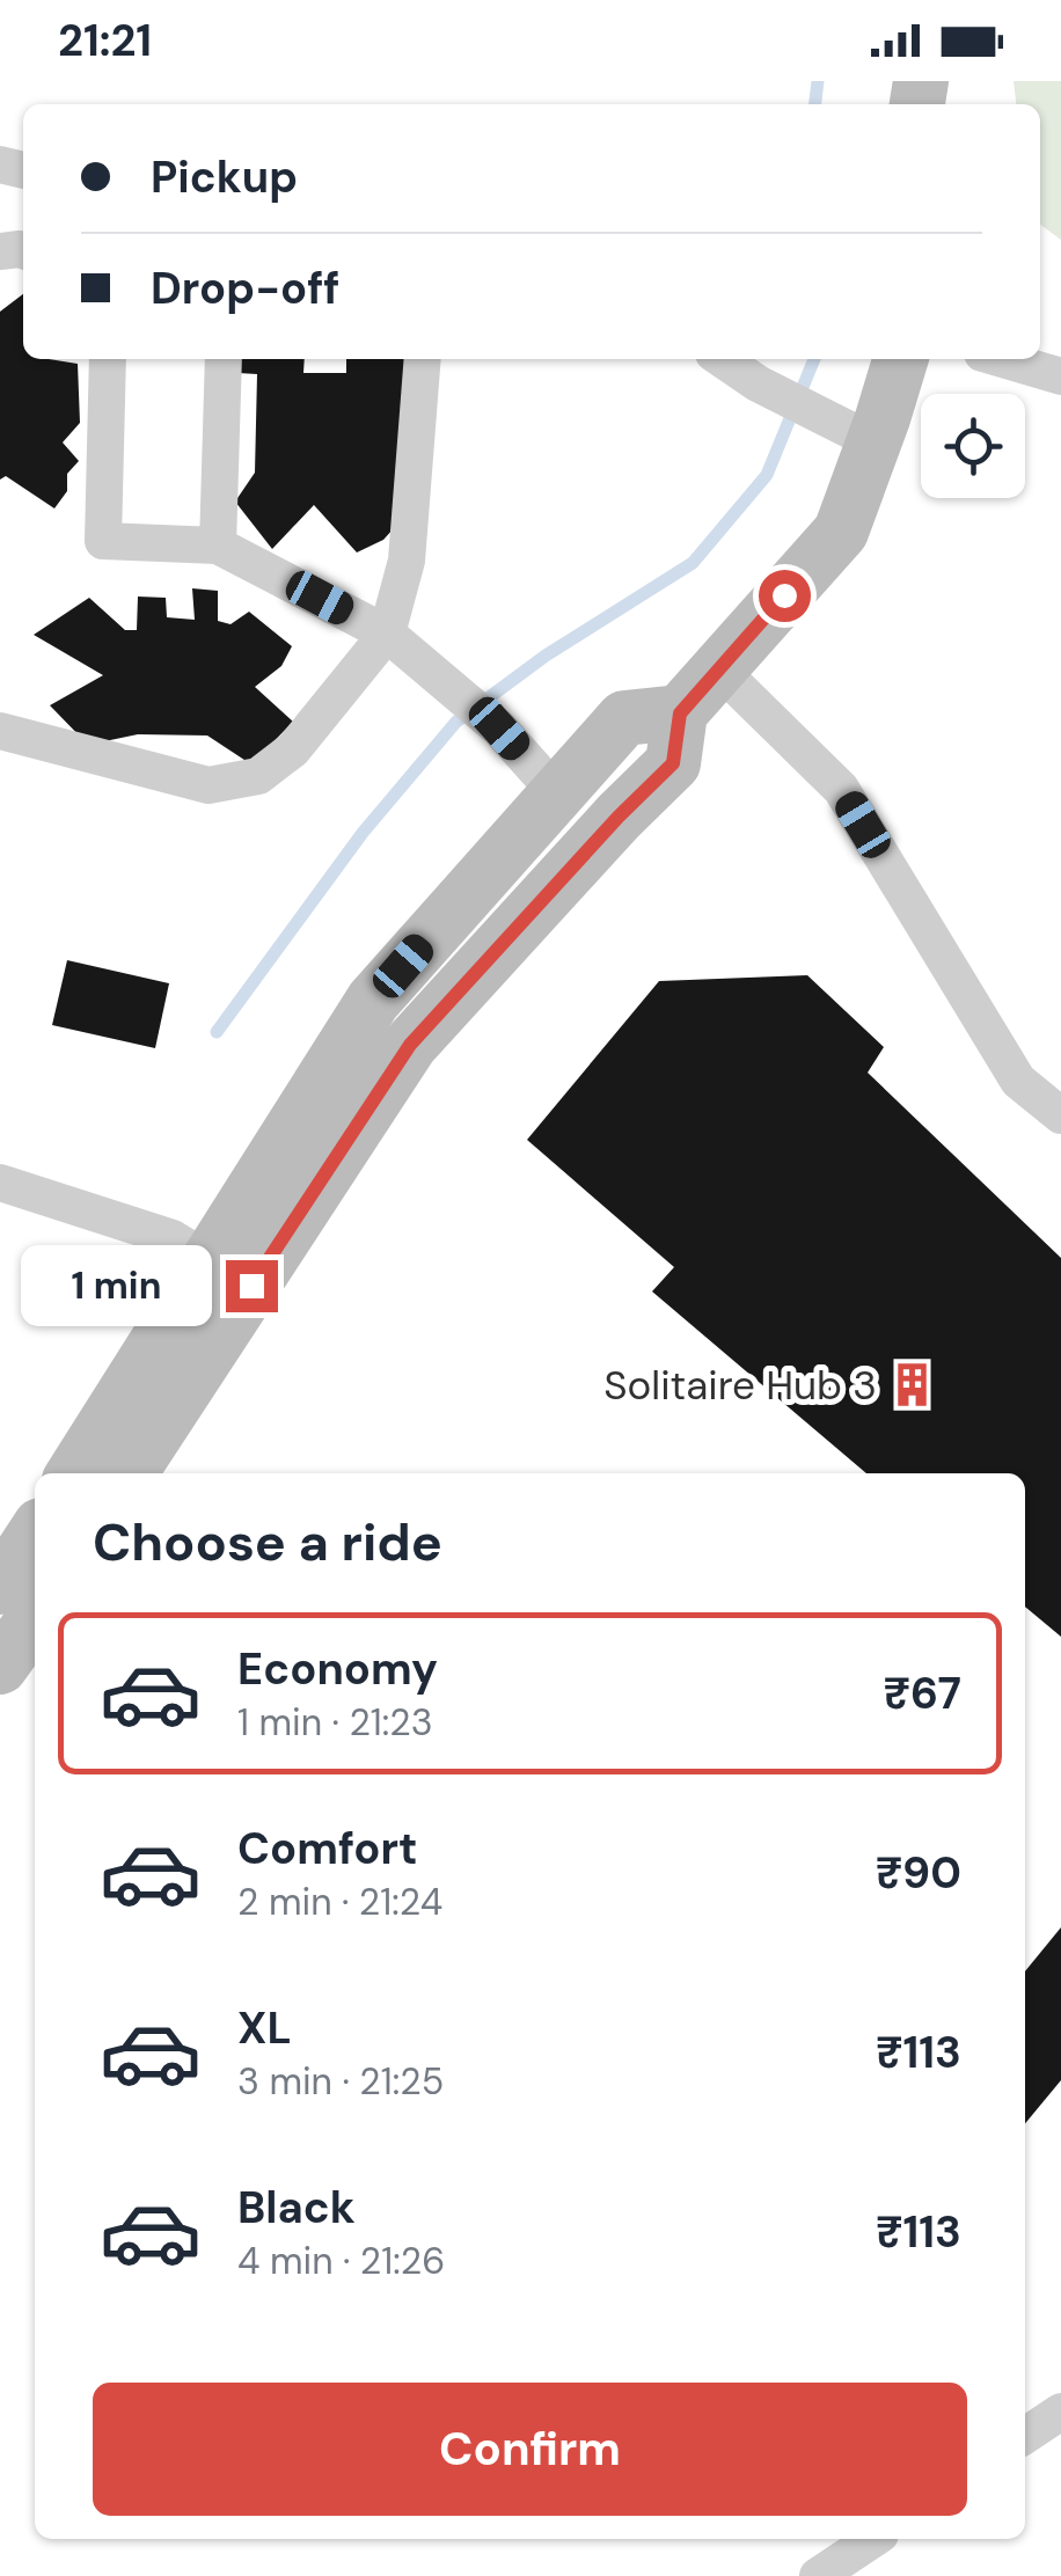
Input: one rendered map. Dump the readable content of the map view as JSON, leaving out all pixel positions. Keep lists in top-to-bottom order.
{
  "places": {
    "building": ["Solitaire Hub 3"]
  },
  "page": {
    "status": "21:21",
    "banner": ["Pickup", "Drop-off"],
    "bubble": "1 min",
    "heading": "Choose a ride",
    "list": [
      {
        "name": "Economy",
        "note": "1 min · 21:23",
        "value": "₹67"
      },
      {
        "name": "Comfort",
        "note": "2 min · 21:24",
        "value": "₹90"
      },
      {
        "name": "XL",
        "note": "3 min · 21:25",
        "value": "₹113"
      },
      {
        "name": "Black",
        "note": "4 min · 21:26",
        "value": "₹113"
      }
    ],
    "buttons": "Confirm"
  }
}
